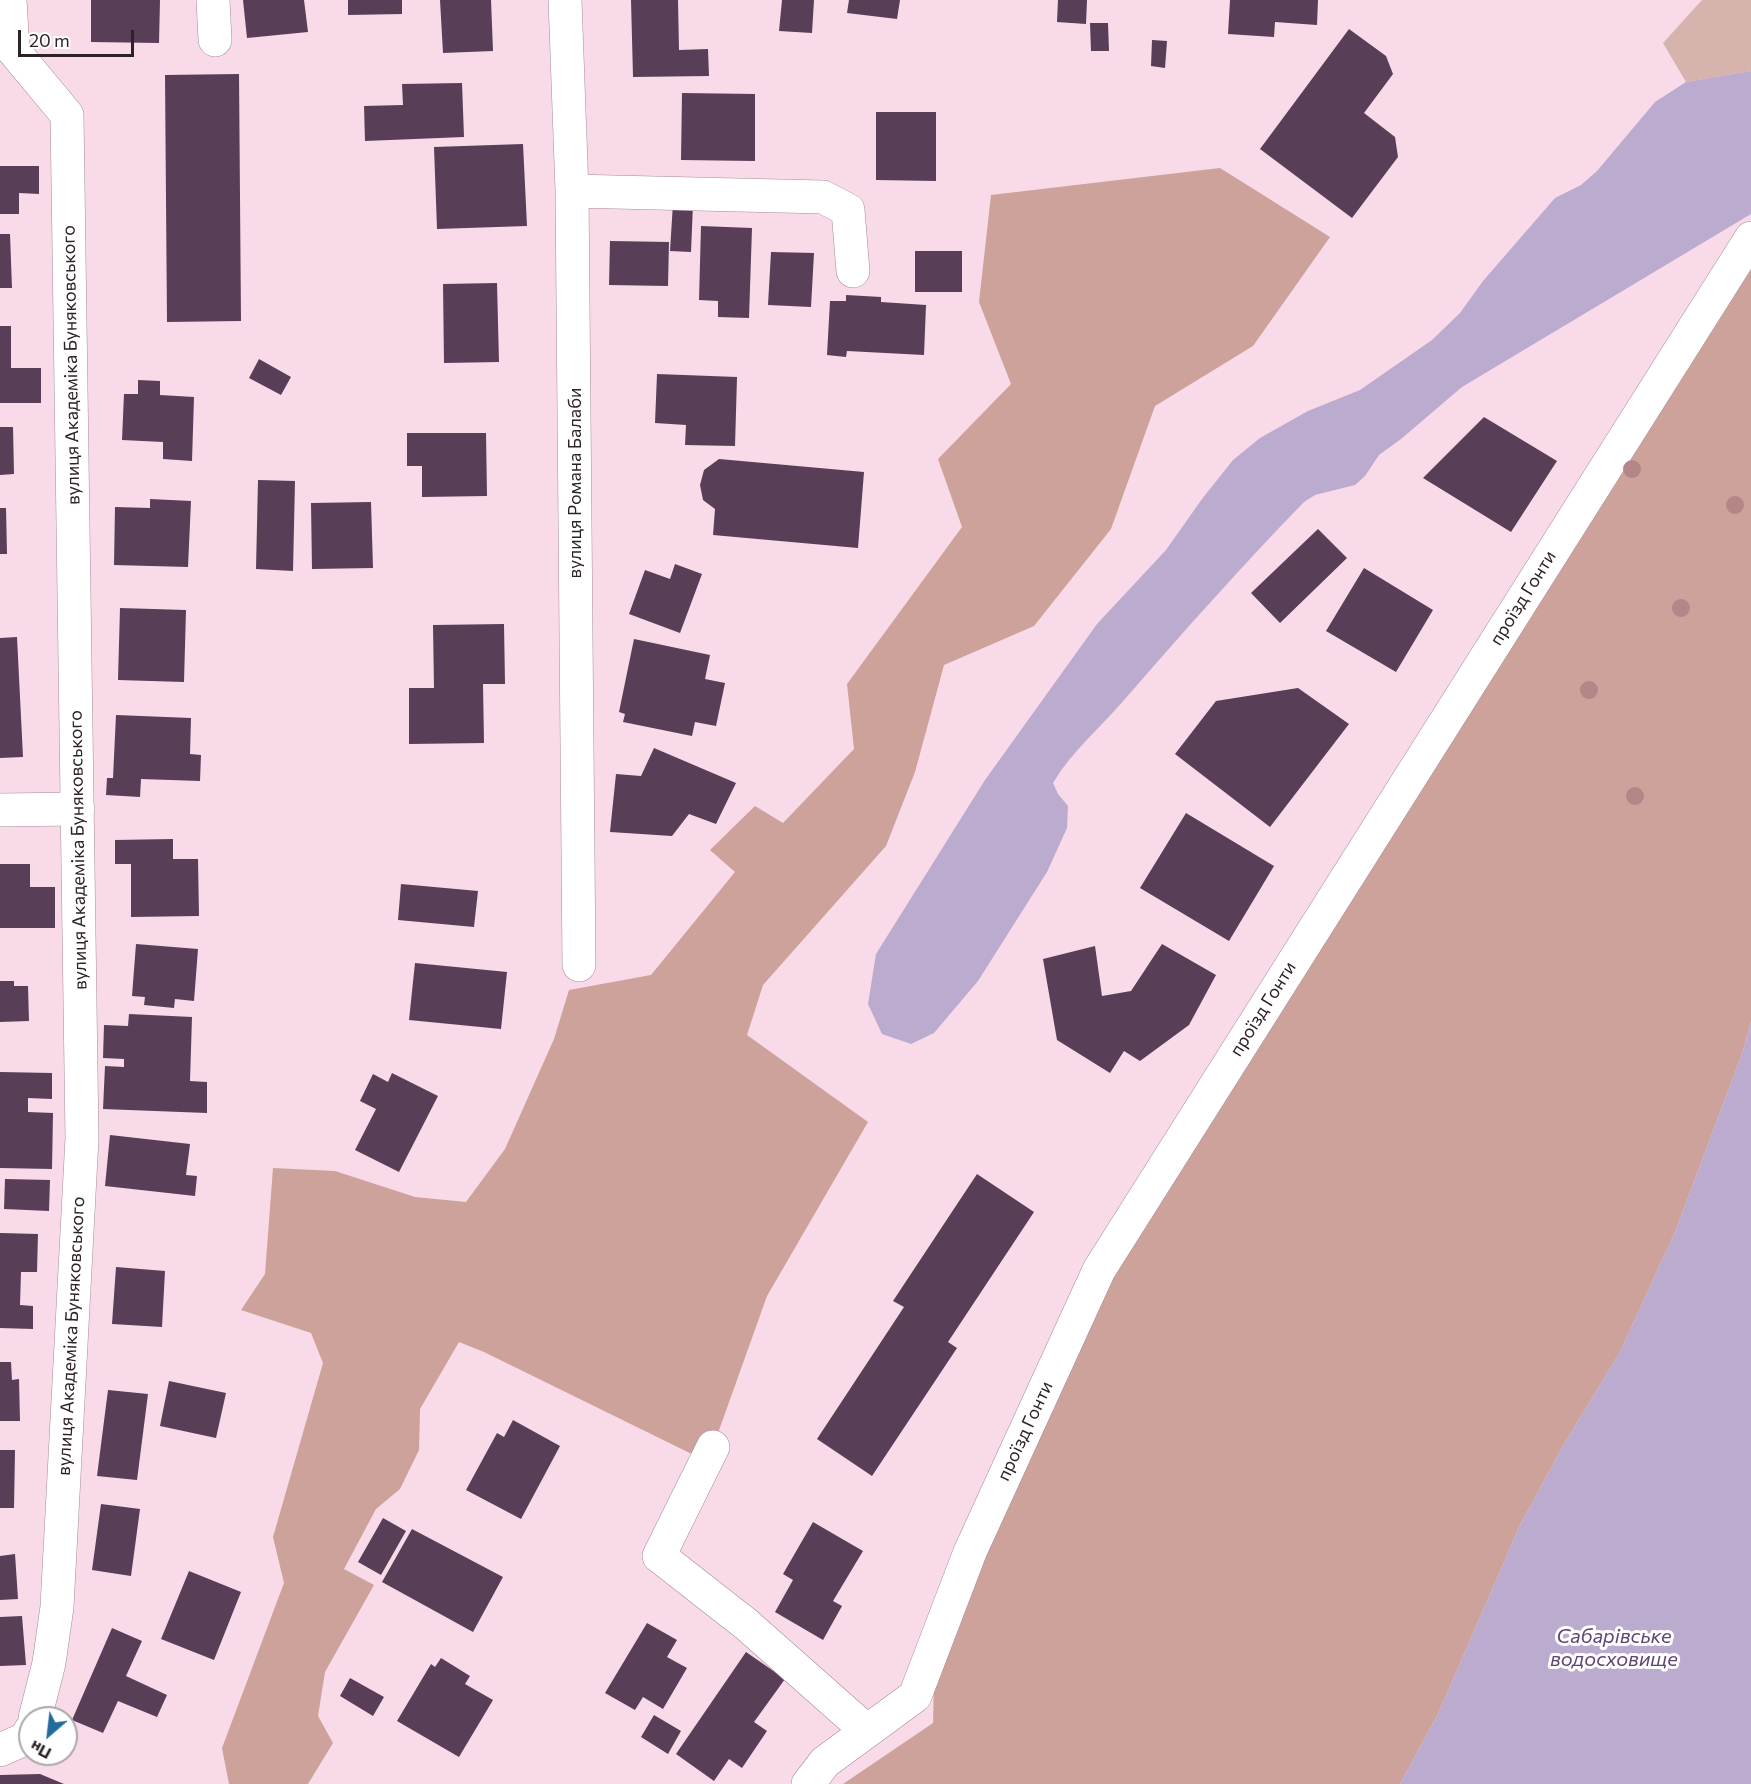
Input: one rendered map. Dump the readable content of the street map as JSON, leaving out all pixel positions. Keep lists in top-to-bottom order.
{
  "streets": {
    "street": ["вулиця Академіка Буняковського", "вулиця Романа Балаби", "проїзд Гонти"]
  },
  "water": ["Сабарівське водосховище"],
  "scale_bar": "20 m",
  "north": "bottom left"
}
